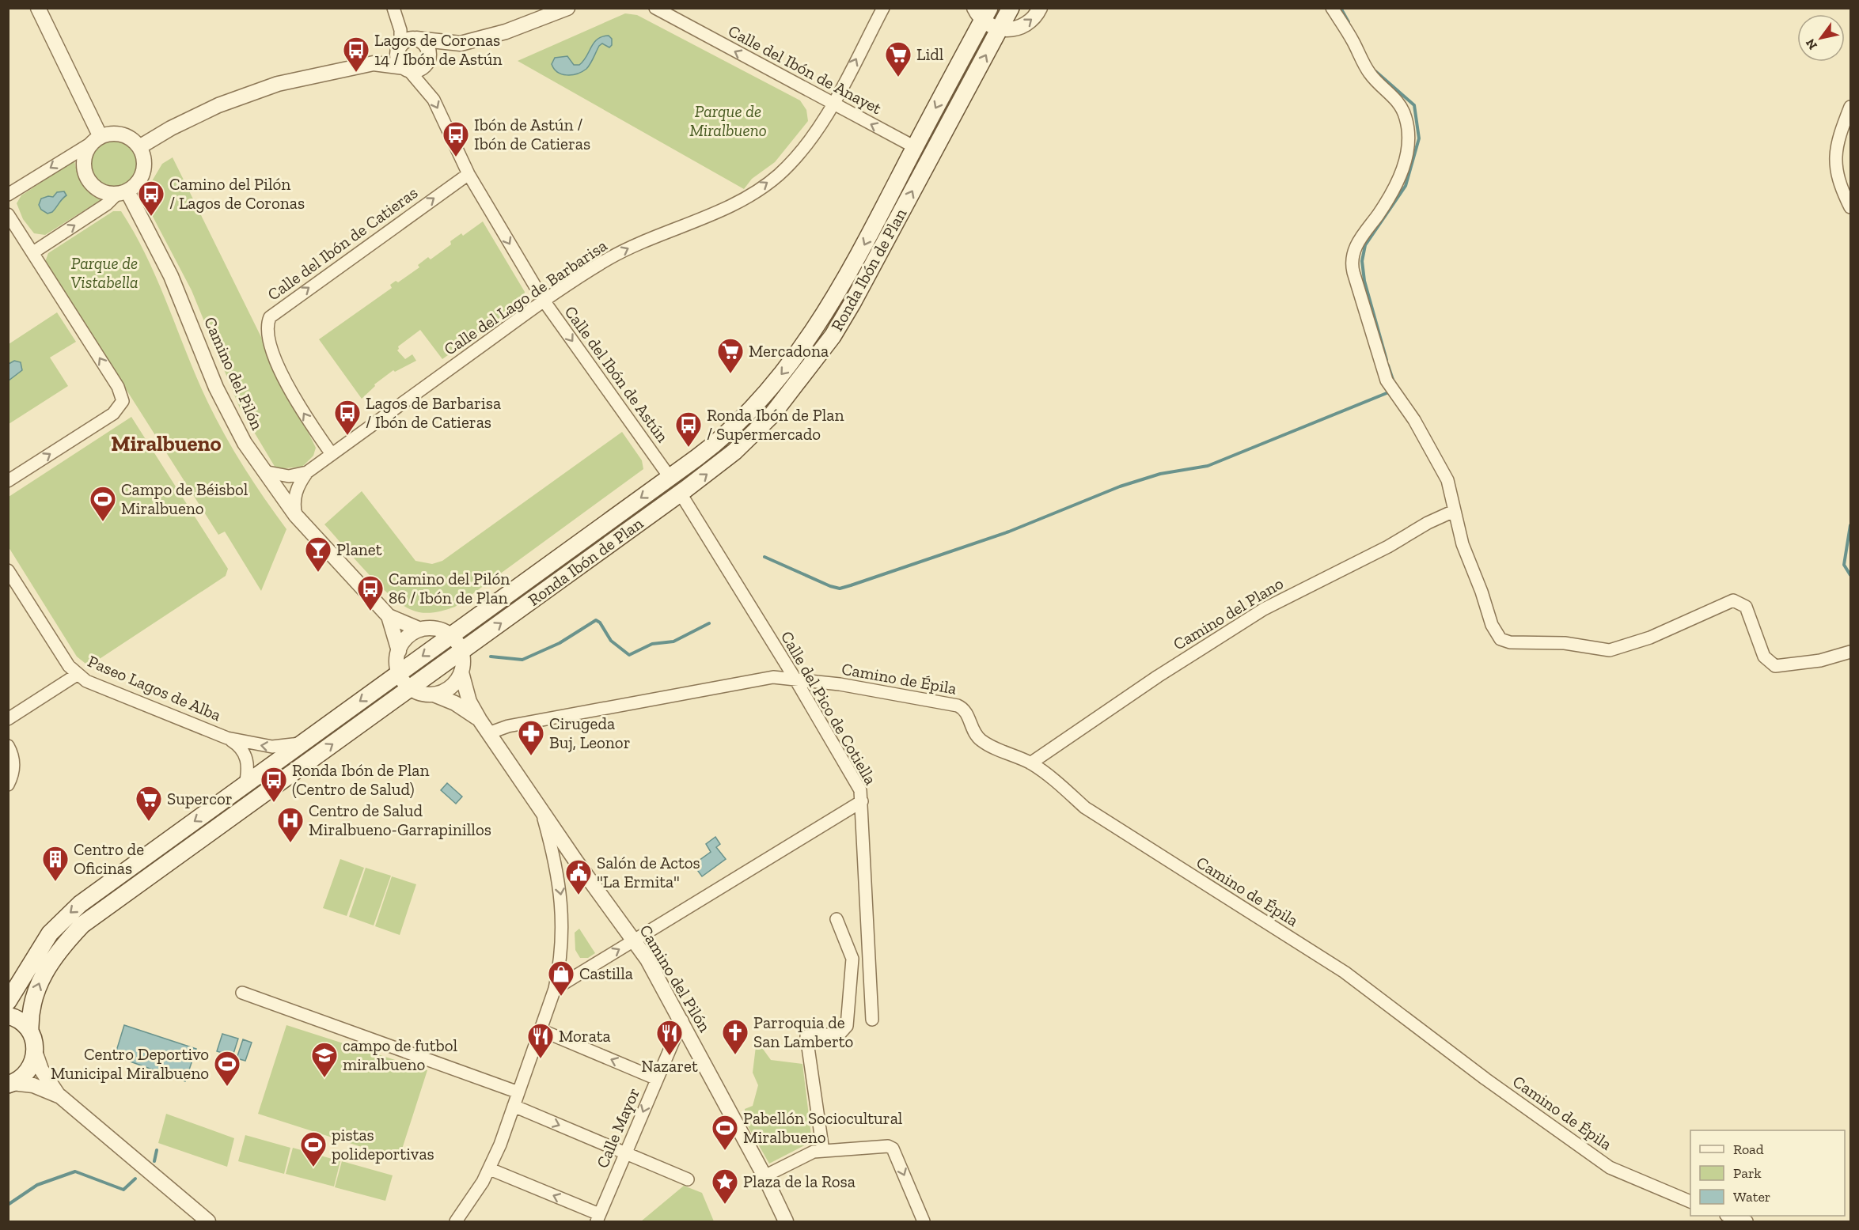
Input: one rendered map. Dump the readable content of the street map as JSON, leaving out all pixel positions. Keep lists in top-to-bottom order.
{
  "streets": {
    "main road": ["Ronda Ibón de Plan"],
    "street": [
      "Calle del Ibón de Anayet",
      "Calle del Ibón de Catieras",
      "Calle del Lago de Barbarisa",
      "Camino del Pilón",
      "Calle del Ibón de Astún",
      "Camino del Plano",
      "Camino de Épila",
      "Paseo Lagos de Alba",
      "Calle del Pico de Cotiella",
      "Calle Mayor"
    ]
  },
  "crossings": [
    ["Calle del Ibón de Anayet", "Ronda Ibón de Plan"],
    ["Calle del Ibón de Anayet", "Calle del Lago de Barbarisa"],
    ["Calle del Ibón de Catieras", "Calle del Lago de Barbarisa"],
    ["Calle del Ibón de Catieras", "Calle del Ibón de Astún"],
    ["Ronda Ibón de Plan", "Camino del Pilón"],
    ["Ronda Ibón de Plan", "Calle del Ibón de Astún"],
    ["Ronda Ibón de Plan", "Paseo Lagos de Alba"],
    ["Ronda Ibón de Plan", "Calle del Pico de Cotiella"],
    ["Calle del Lago de Barbarisa", "Camino del Pilón"],
    ["Calle del Lago de Barbarisa", "Calle del Ibón de Astún"],
    ["Camino del Pilón", "Camino de Épila"],
    ["Camino del Pilón", "Calle Mayor"],
    ["Camino del Plano", "Camino de Épila"],
    ["Camino de Épila", "Calle del Pico de Cotiella"]
  ],
  "one_way": [
    "Calle del Ibón de Anayet",
    "Calle del Lago de Barbarisa",
    "Calle del Ibón de Astún",
    "Calle Mayor"
  ],
  "districts": ["Miralbueno"],
  "parks": ["Parque de Miralbueno", "Parque de Vistabella"],
  "places": {
    "bus stop": [
      "Lagos de Coronas 14 / Ibón de Astún",
      "Ibón de Astún / Ibón de Catieras",
      "Camino del Pilón / Lagos de Coronas",
      "Lagos de Barbarisa / Ibón de Catieras",
      "Ronda Ibón de Plan / Supermercado",
      "Camino del Pilón 86 / Ibón de Plan",
      "Ronda Ibón de Plan (Centro de Salud)"
    ],
    "supermarket": ["Lidl", "Mercadona", "Supercor"],
    "sports": [
      "Campo de Béisbol Miralbueno",
      "Centro Deportivo Municipal Miralbueno",
      "Pabellón Sociocultural Miralbueno",
      "pistas polideportivas"
    ],
    "bar": ["Planet"],
    "pharmacy": ["Cirugeda Buj, Leonor"],
    "hospital": ["Centro de Salud Miralbueno-Garrapinillos"],
    "building": ["Centro de Oficinas"],
    "public building": ["Salón de Actos \"La Ermita\""],
    "shop": ["Castilla"],
    "church": ["Parroquia de San Lamberto"],
    "restaurant": ["Nazaret", "Morata"],
    "school or university": ["campo de futbol miralbueno"],
    "place": ["Plaza de la Rosa"]
  },
  "legend": ["Road", "Park", "Water"],
  "north": "bottom left"
}
